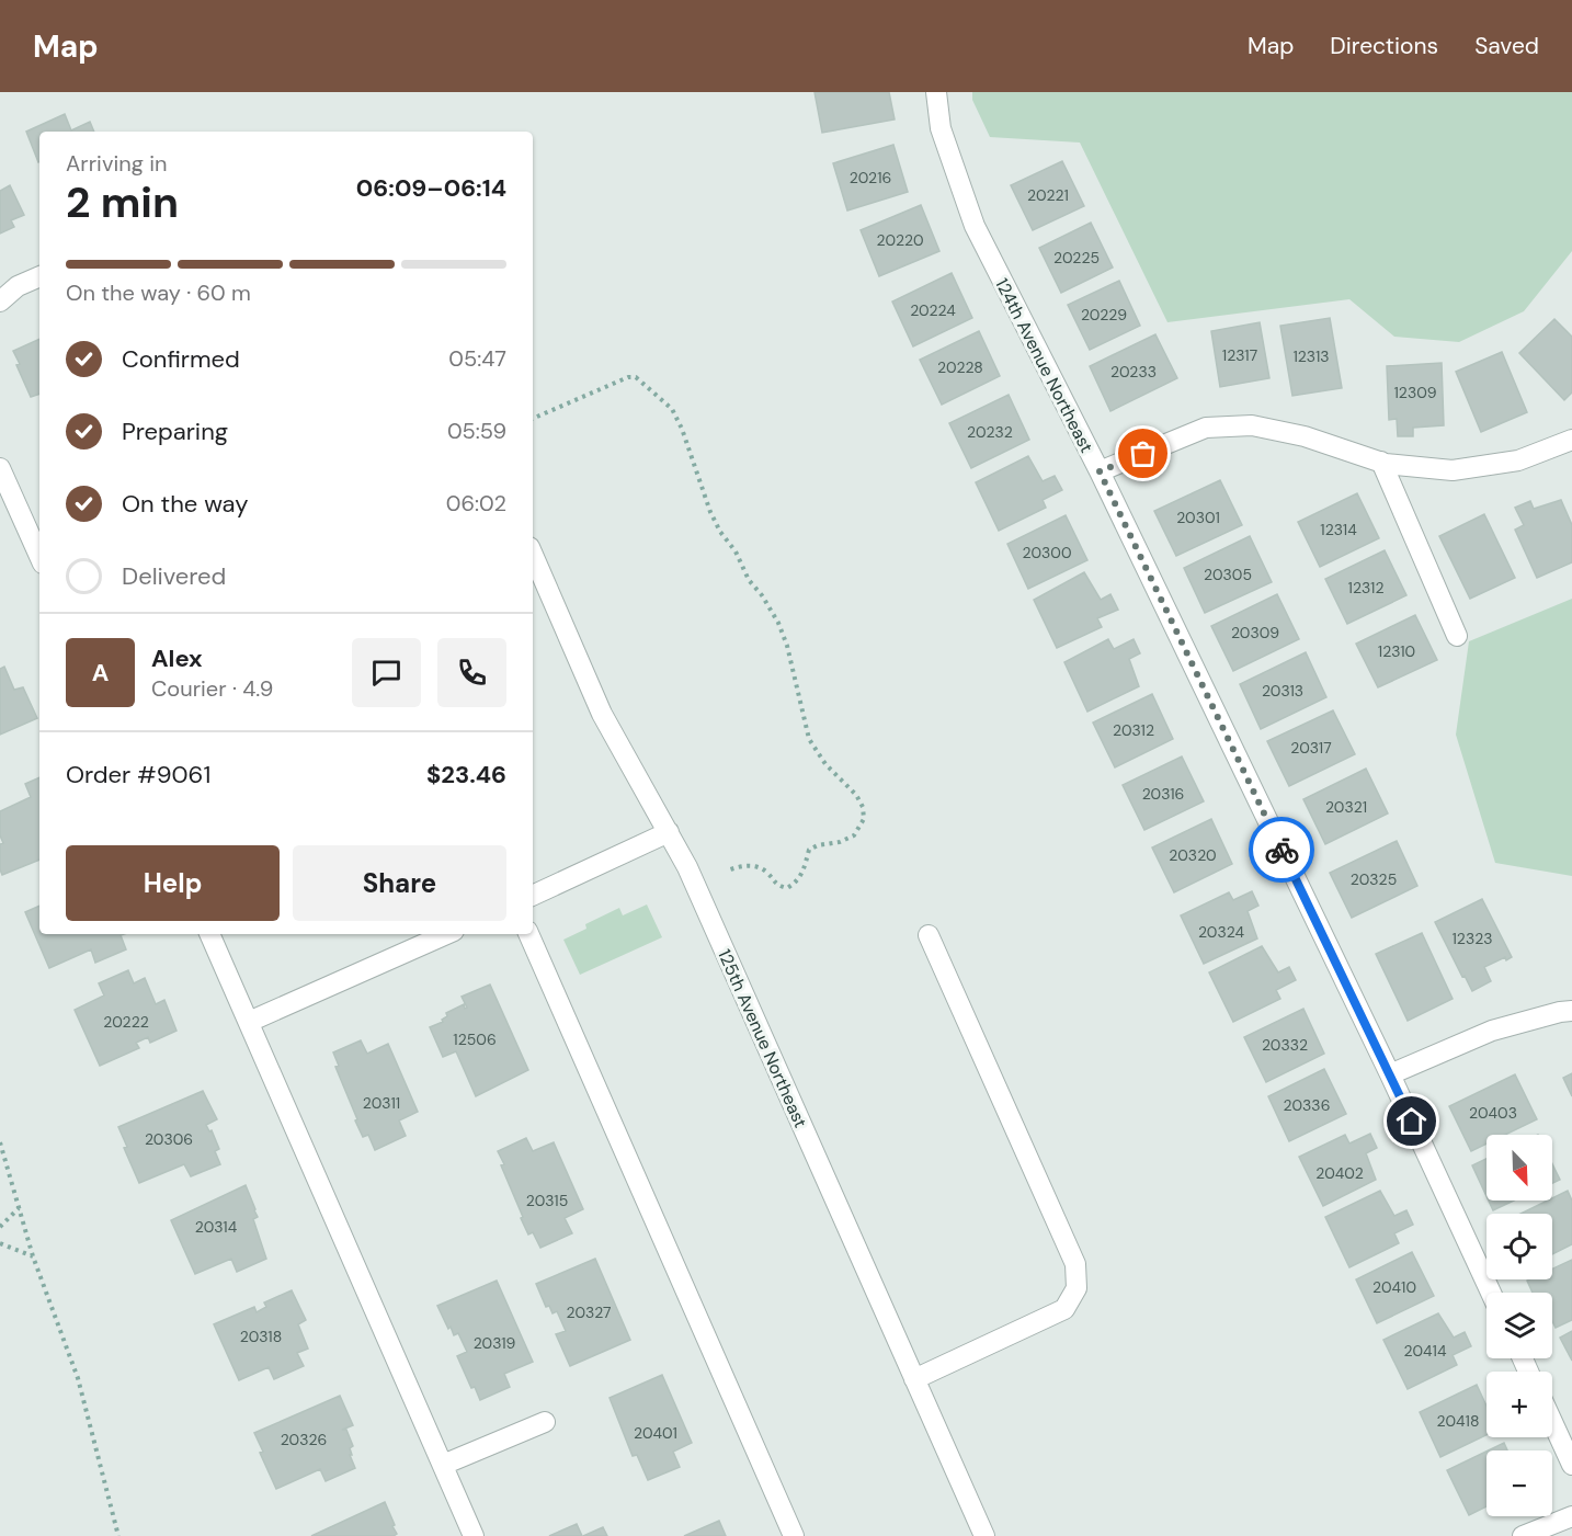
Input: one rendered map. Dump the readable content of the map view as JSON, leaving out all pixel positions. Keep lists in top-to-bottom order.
{
  "streets": {
    "street": ["124th Avenue Northeast", "125th Avenue Northeast"]
  },
  "house_numbers": [
    "20216",
    "20221",
    "20220",
    "20225",
    "20224",
    "20229",
    "12317",
    "12313",
    "20228",
    "20233",
    "12309",
    "20232",
    "20301",
    "12314",
    "20300",
    "20305",
    "12312",
    "20309",
    "12310",
    "20313",
    "20312",
    "20317",
    "20316",
    "20321",
    "20320",
    "20325",
    "20324",
    "12323",
    "20222",
    "12506",
    "20332",
    "20311",
    "20336",
    "20403",
    "20306",
    "20402",
    "20315",
    "20314",
    "20410",
    "20327",
    "20318",
    "20319",
    "20414",
    "20418",
    "20401",
    "20326"
  ],
  "north": "bottom right",
  "page": {
    "header": "Map",
    "nav": ["Map", "Directions", "Saved"],
    "heading": ["2 min", "Arriving in", "06:09–06:14"],
    "panel": [
      "Alex",
      "Courier · 4.9",
      "Order #9061",
      "$23.46"
    ],
    "bar": "On the way · 60 m",
    "list": [
      ["Confirmed", "05:47"],
      ["Preparing", "05:59"],
      ["On the way", "06:02"],
      "Delivered"
    ],
    "round": "A",
    "buttons": ["Help", "Share"],
    "map_buttons": ["+", "−"]
  }
}
